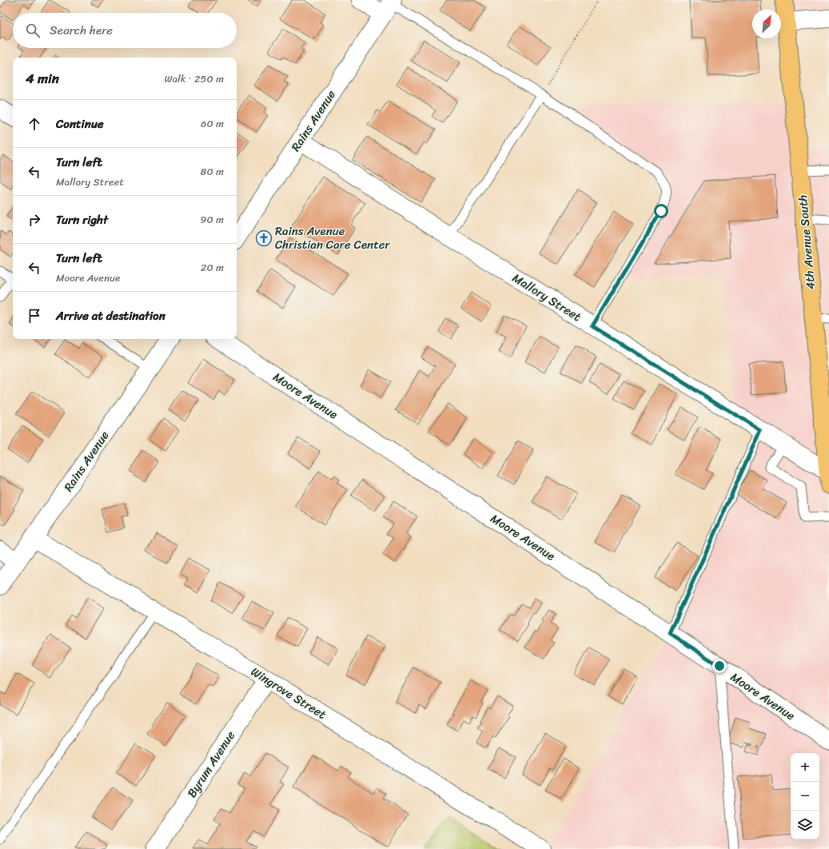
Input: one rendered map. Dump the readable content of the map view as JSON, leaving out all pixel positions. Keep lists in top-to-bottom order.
{
  "streets": {
    "main road": ["4th Avenue South"],
    "street": [
      "Rains Avenue",
      "Mallory Street",
      "Moore Avenue",
      "Wingrove Street",
      "Byrum Avenue"
    ]
  },
  "crossings": [
    ["Rains Avenue", "Mallory Street"],
    ["Rains Avenue", "Wingrove Street"],
    ["4th Avenue South", "Mallory Street"],
    ["Wingrove Street", "Byrum Avenue"]
  ],
  "places": {
    "church": ["Rains Avenue Christian Care Center"]
  },
  "north": "top right",
  "page": {
    "search": "Search here",
    "heading": ["4 min", "Walk · 250 m"],
    "list": [
      ["Continue", "60 m"],
      ["Turn left", "Mallory Street", "80 m"],
      ["Turn right", "90 m"],
      ["Turn left", "Moore Avenue", "20 m"],
      "Arrive at destination"
    ],
    "map_buttons": ["+", "−"]
  }
}
